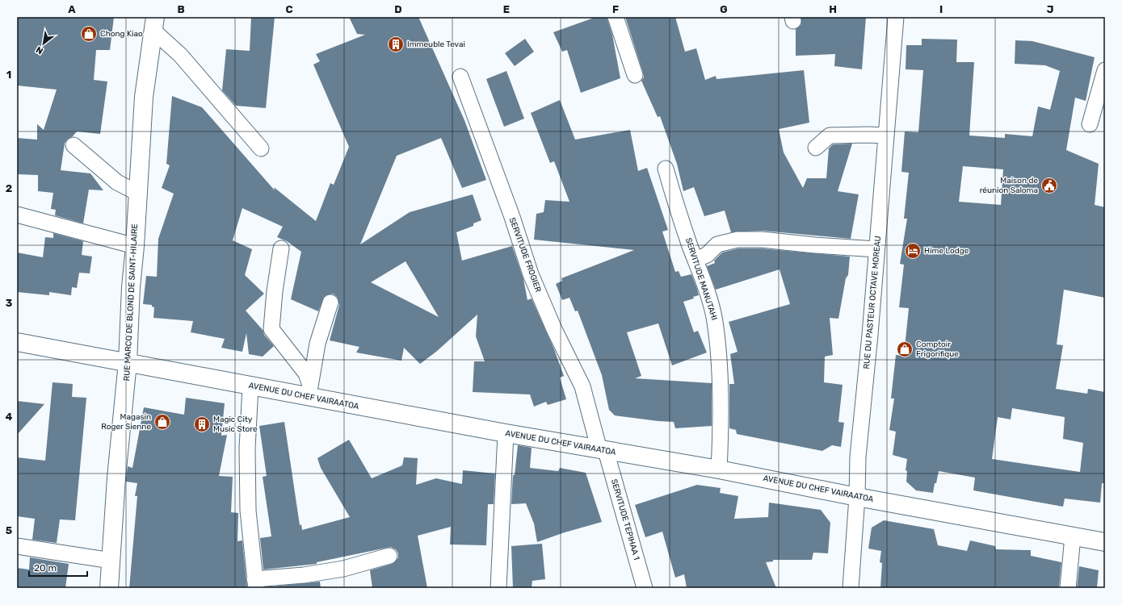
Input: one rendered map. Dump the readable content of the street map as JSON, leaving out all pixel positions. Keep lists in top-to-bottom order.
{
  "streets": {
    "main road": ["RUE MARCQ DE BLOND DE SAINT-HILAIRE", "AVENUE DU CHEF VAIRAATOA"],
    "street": [
      "SERVITUDE FROGIER",
      "SERVITUDE MANUTAHI",
      "RUE DU PASTEUR OCTAVE MOREAU",
      "SERVITUDE TEPIHAA 1"
    ]
  },
  "crossings": [
    ["SERVITUDE FROGIER", "AVENUE DU CHEF VAIRAATOA"],
    ["SERVITUDE FROGIER", "SERVITUDE TEPIHAA 1"],
    ["SERVITUDE MANUTAHI", "AVENUE DU CHEF VAIRAATOA"],
    ["RUE MARCQ DE BLOND DE SAINT-HILAIRE", "AVENUE DU CHEF VAIRAATOA"],
    ["RUE DU PASTEUR OCTAVE MOREAU", "AVENUE DU CHEF VAIRAATOA"],
    ["AVENUE DU CHEF VAIRAATOA", "SERVITUDE TEPIHAA 1"]
  ],
  "places": {
    "shop": ["Chong Kiao", "Comptoir Frigorifique", "Magasin Roger Sienne"],
    "building": ["Immeuble Tevai", "Magic City Music Store"],
    "public building": ["Maison de réunion Saloma"],
    "hotel": ["Hime Lodge"]
  },
  "scale_bar": "20 m",
  "north": "bottom left",
  "grid": {
    "columns": [
      "A",
      "B",
      "C",
      "D",
      "E",
      "F",
      "G",
      "H",
      "I",
      "J"
    ],
    "rows": [
      "1",
      "2",
      "3",
      "4",
      "5"
    ]
  }
}
